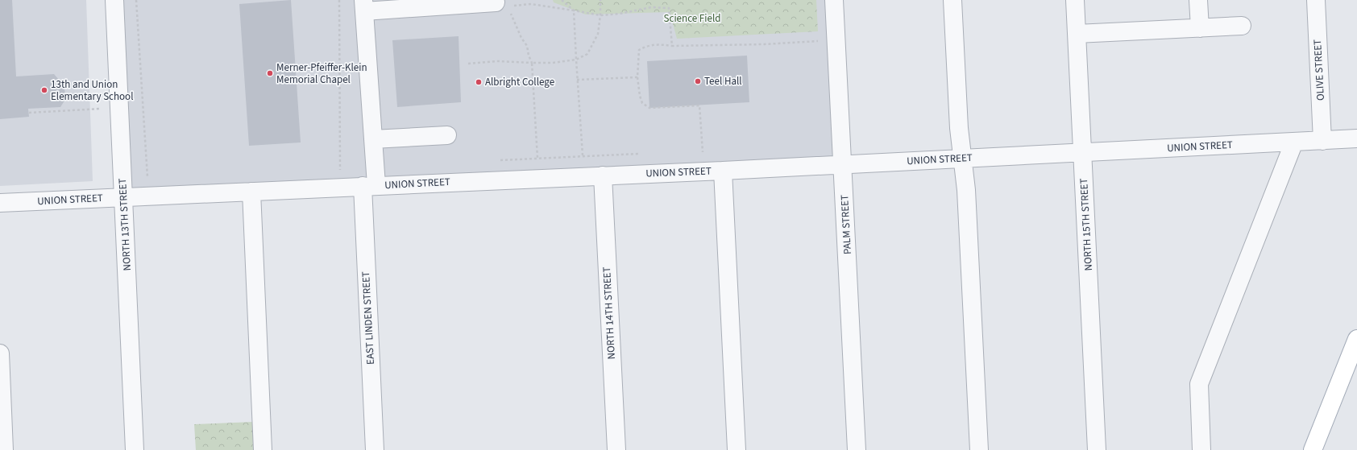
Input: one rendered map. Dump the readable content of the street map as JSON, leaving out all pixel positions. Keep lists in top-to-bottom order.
{
  "streets": {
    "street": [
      "OLIVE STREET",
      "UNION STREET",
      "NORTH 13TH STREET",
      "PALM STREET",
      "NORTH 15TH STREET",
      "NORTH 14TH STREET",
      "EAST LINDEN STREET"
    ]
  },
  "crossings": [
    ["OLIVE STREET", "UNION STREET"],
    ["UNION STREET", "NORTH 13TH STREET"],
    ["UNION STREET", "PALM STREET"],
    ["UNION STREET", "NORTH 15TH STREET"],
    ["UNION STREET", "NORTH 14TH STREET"],
    ["UNION STREET", "EAST LINDEN STREET"]
  ],
  "parks": ["Science Field"],
  "places": [
    "Merner-Pfeiffer-Klein Memorial Chapel",
    "Teel Hall",
    "Albright College",
    "13th and Union Elementary School"
  ]
}
